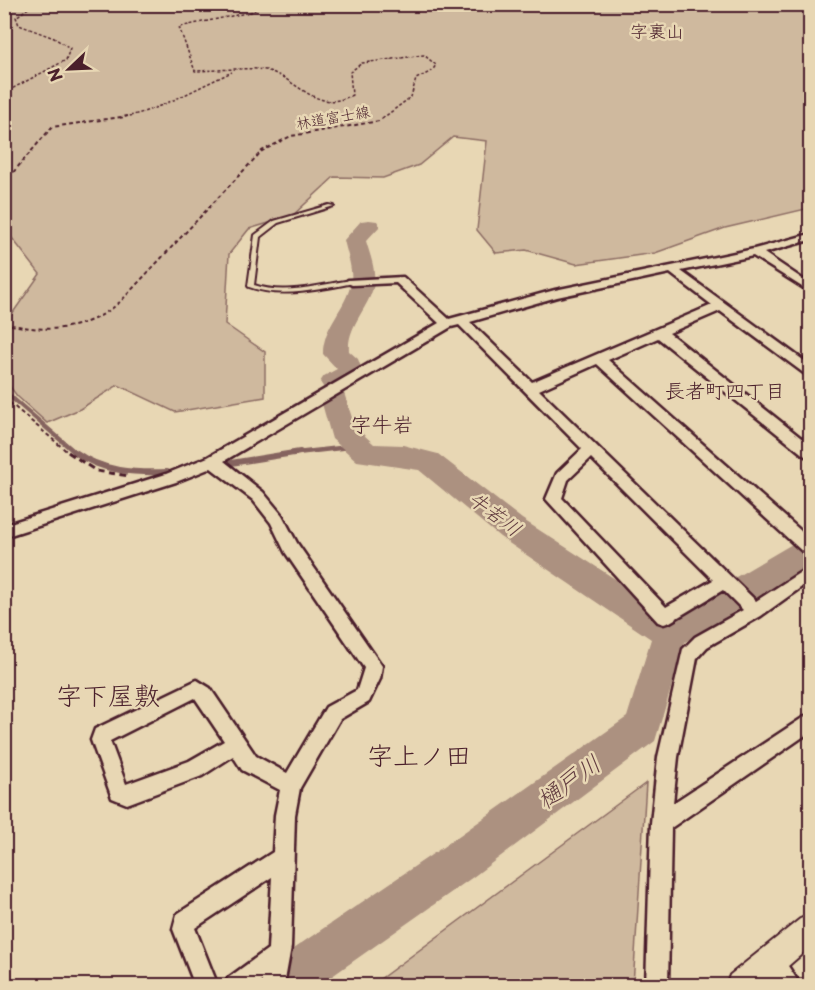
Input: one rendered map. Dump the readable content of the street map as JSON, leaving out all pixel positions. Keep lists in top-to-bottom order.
{
  "streets": {
    "path": ["林道富士線"]
  },
  "districts": [
    "字裏山",
    "長者町四丁目",
    "字牛岩",
    "字下屋敷",
    "字上ノ田"
  ],
  "water": ["牛若川", "樋戸川"],
  "north": "bottom left"
}
